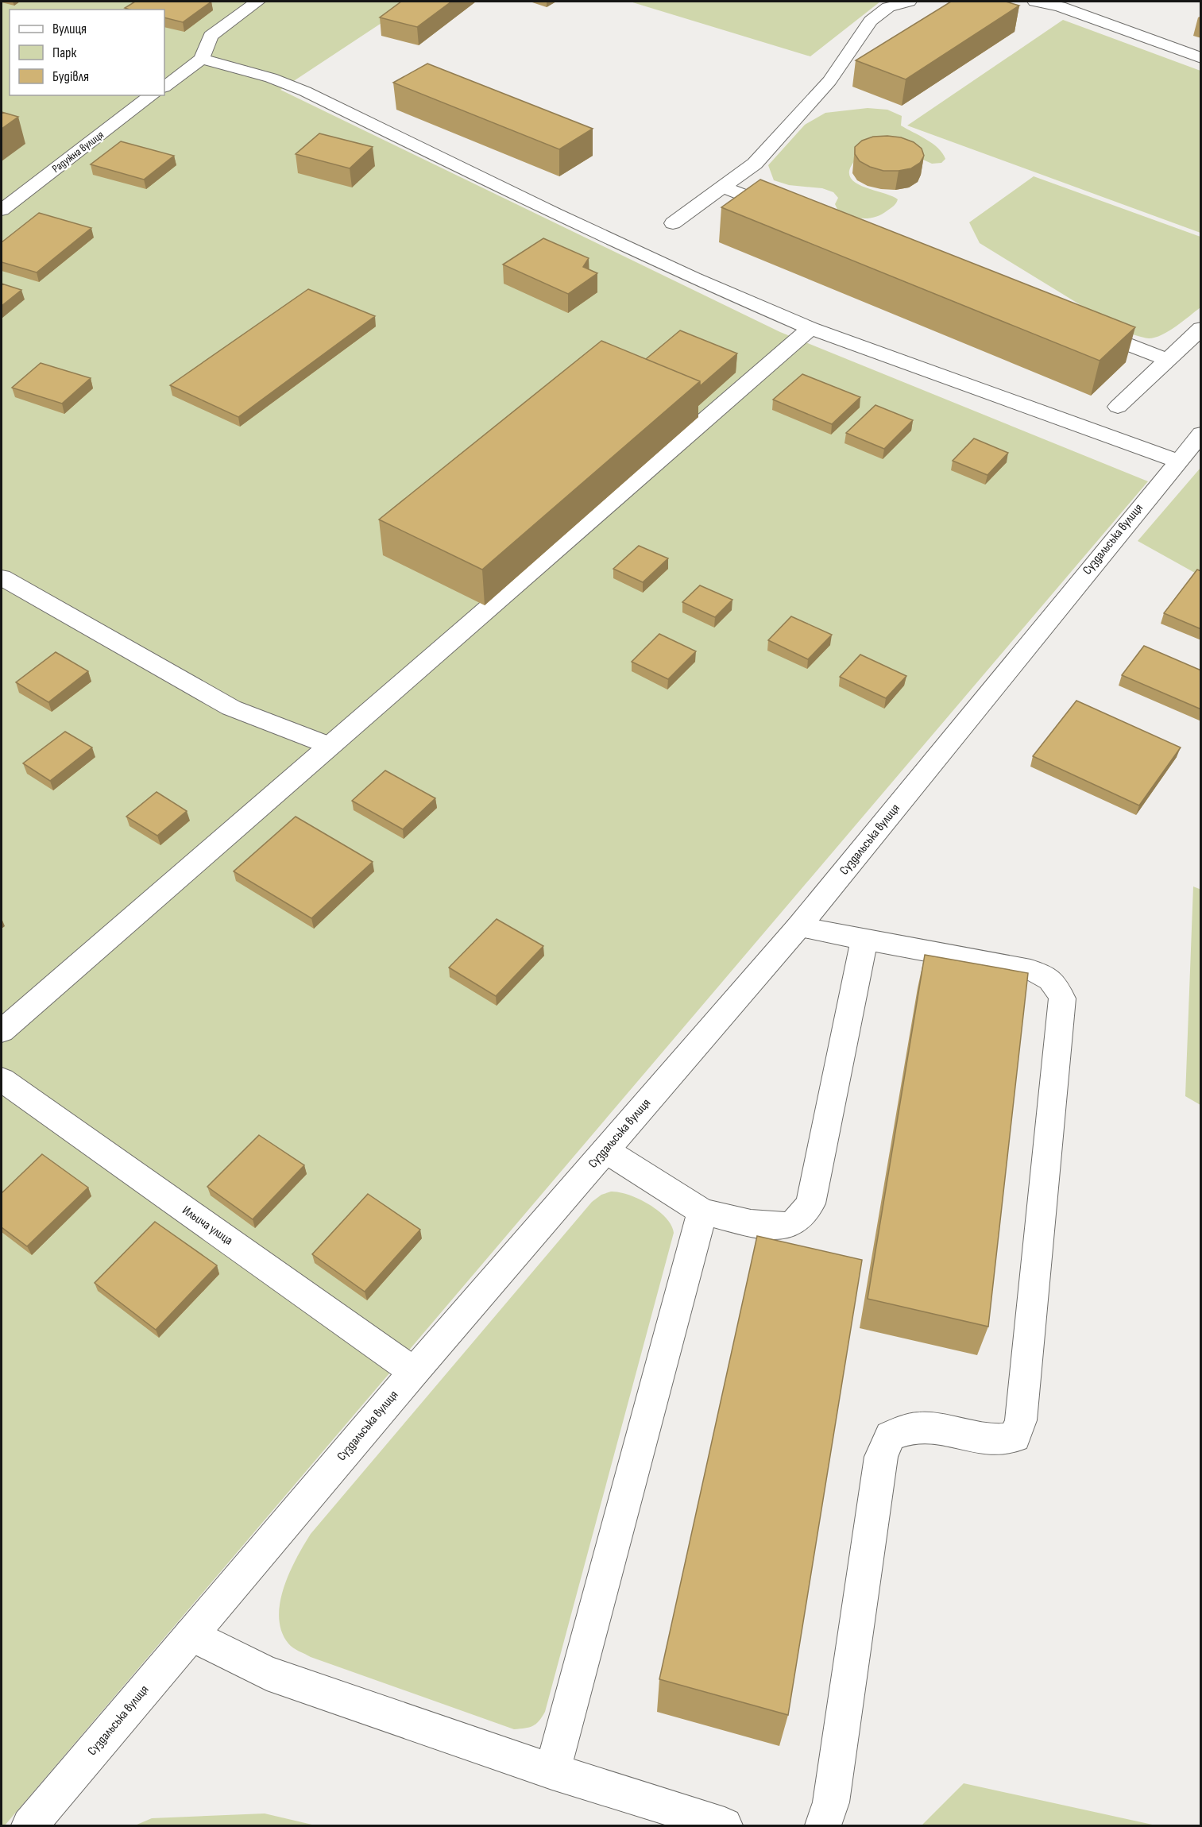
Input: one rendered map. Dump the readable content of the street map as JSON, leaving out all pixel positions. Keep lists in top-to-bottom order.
{
  "streets": {
    "street": ["Радужна вулиця", "Суздальська вулиця", "Ильича улица"]
  },
  "crossings": [
    ["Суздальська вулиця", "Ильича улица"]
  ],
  "legend": ["Вулиця", "Парк", "Будівля"]
}
